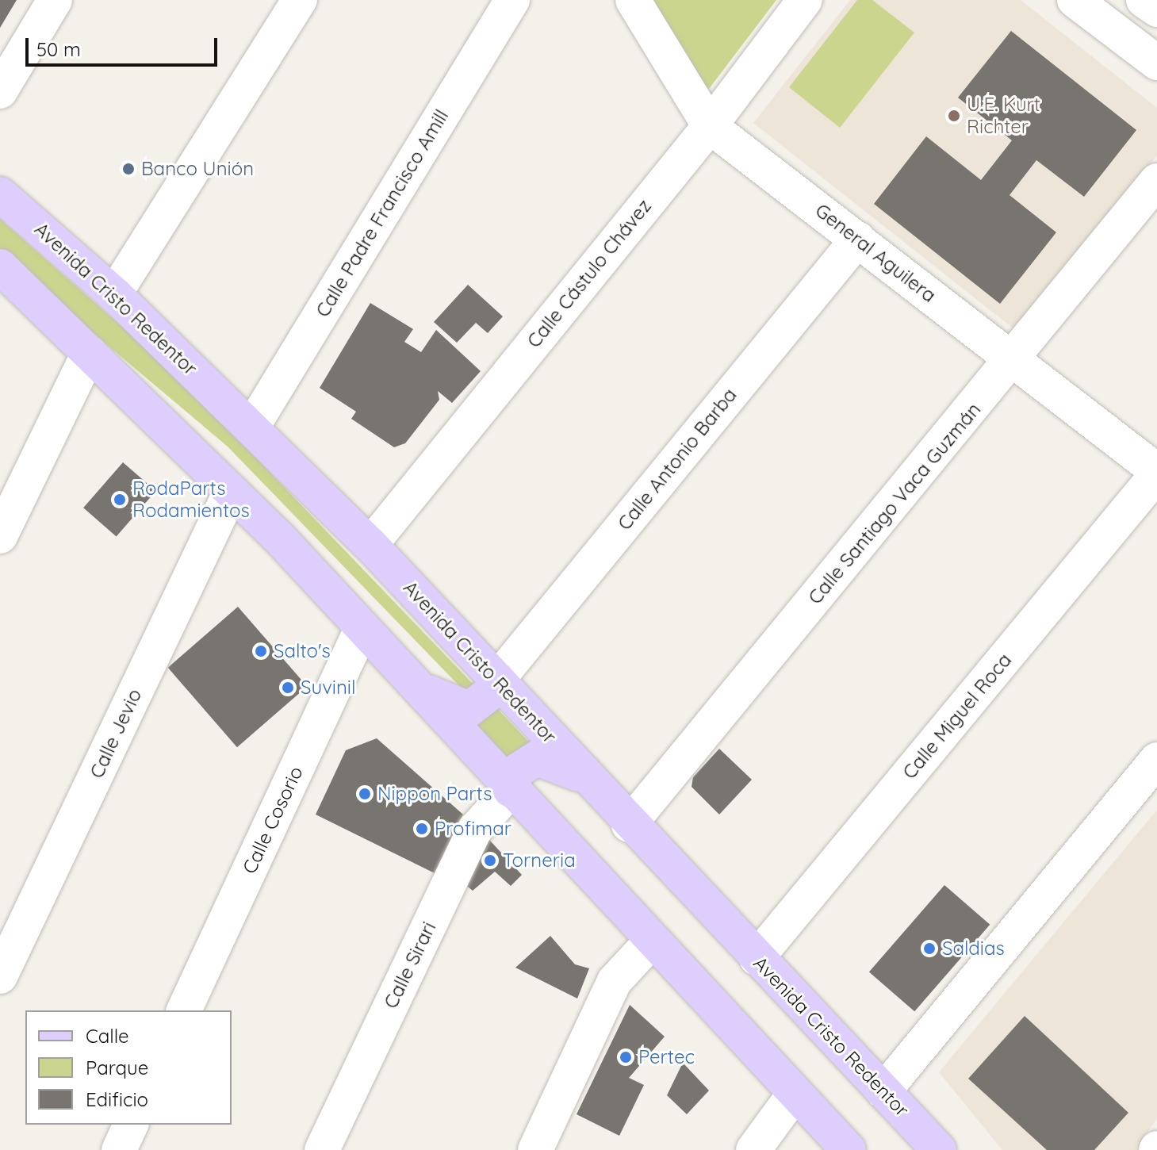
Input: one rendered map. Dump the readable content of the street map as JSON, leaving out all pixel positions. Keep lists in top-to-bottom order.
{
  "streets": {
    "main road": ["Avenida Cristo Redentor"],
    "street": [
      "Calle Padre Francisco Amill",
      "General Aguilera",
      "Calle Cástulo Chávez",
      "Calle Antonio Barba",
      "Calle Santiago Vaca Guzmán",
      "Calle Miguel Roca",
      "Calle Jevio",
      "Calle Cosorio",
      "Calle Sirari"
    ]
  },
  "crossings": [
    ["Calle Padre Francisco Amill", "Avenida Cristo Redentor"],
    ["General Aguilera", "Calle Cástulo Chávez"],
    ["General Aguilera", "Calle Antonio Barba"],
    ["General Aguilera", "Calle Santiago Vaca Guzmán"],
    ["General Aguilera", "Calle Miguel Roca"],
    ["Calle Cástulo Chávez", "Avenida Cristo Redentor"],
    ["Avenida Cristo Redentor", "Calle Antonio Barba"],
    ["Avenida Cristo Redentor", "Calle Santiago Vaca Guzmán"],
    ["Avenida Cristo Redentor", "Calle Miguel Roca"]
  ],
  "places": [
    "U.E. Kurt Richter",
    "Banco Unión",
    "RodaParts Rodamientos",
    "Salto's",
    "Suvinil",
    "Nippon Parts",
    "Profimar",
    "Torneria",
    "Saldias",
    "Pertec"
  ],
  "legend": ["Calle", "Parque", "Edificio"],
  "scale_bar": "50 m"
}
